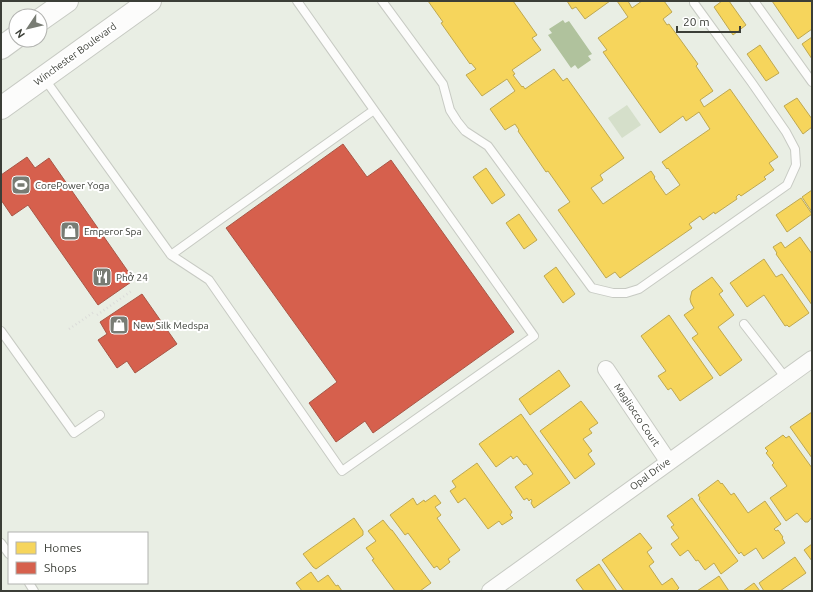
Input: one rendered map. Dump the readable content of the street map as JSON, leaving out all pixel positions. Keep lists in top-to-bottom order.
{
  "streets": {
    "main road": ["Winchester Boulevard"],
    "street": ["Magliocco Court", "Opal Drive"]
  },
  "crossings": [
    ["Magliocco Court", "Opal Drive"]
  ],
  "places": {
    "sports": ["CorePower Yoga"],
    "shop": ["Emperor Spa", "New Silk Medspa"],
    "restaurant": ["Phở 24"]
  },
  "legend": ["Homes", "Shops"],
  "scale_bar": "20 m",
  "north": "bottom left"
}
